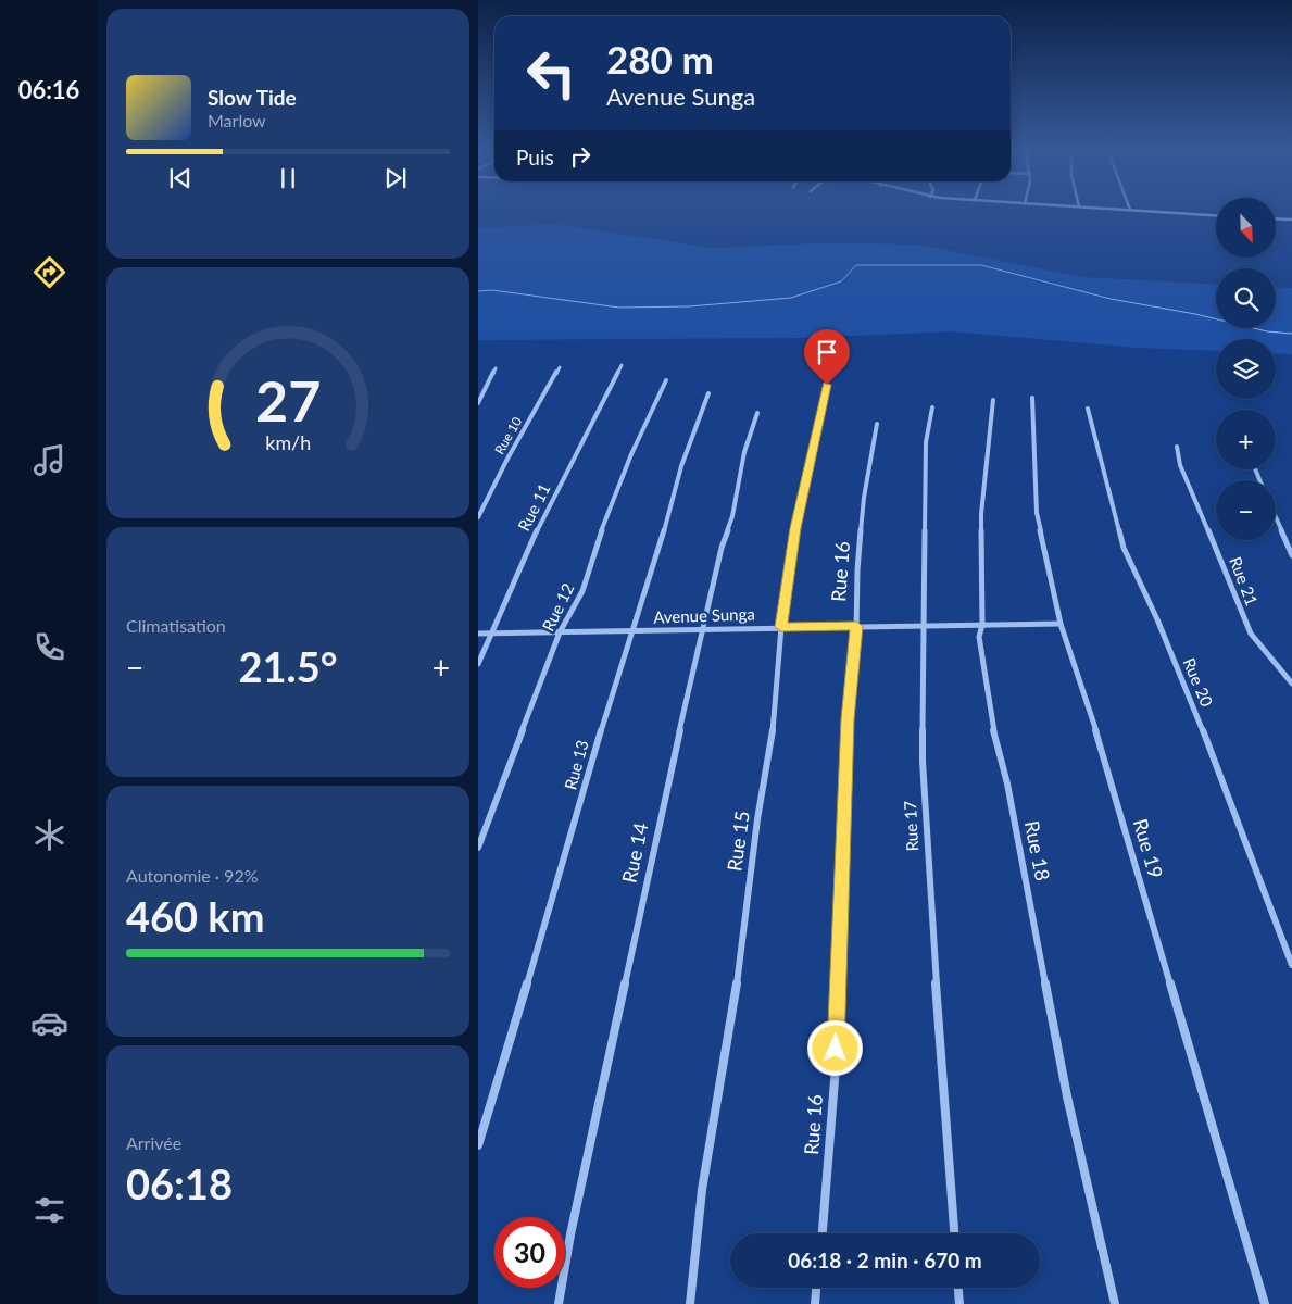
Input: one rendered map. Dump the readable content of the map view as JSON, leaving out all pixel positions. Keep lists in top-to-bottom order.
{
  "streets": {
    "street": [
      "Rue 10",
      "Rue 11",
      "Rue 16",
      "Rue 21",
      "Rue 12",
      "Avenue Sunga",
      "Rue 20",
      "Rue 13",
      "Rue 17",
      "Rue 15",
      "Rue 19",
      "Rue 18",
      "Rue 14"
    ]
  },
  "crossings": [
    ["Rue 11", "Avenue Sunga"],
    ["Rue 16", "Avenue Sunga"],
    ["Rue 12", "Avenue Sunga"],
    ["Avenue Sunga", "Rue 13"],
    ["Avenue Sunga", "Rue 17"],
    ["Avenue Sunga", "Rue 15"],
    ["Avenue Sunga", "Rue 19"],
    ["Avenue Sunga", "Rue 18"],
    ["Avenue Sunga", "Rue 14"]
  ],
  "north": "bottom right",
  "page": {
    "tabs": "06:16",
    "turn": ["280 m", "Avenue Sunga"],
    "song": ["Slow Tide", "Marlow"],
    "then": "Puis",
    "map_buttons": ["+", "−"],
    "tile": [
      "Climatisation",
      ["Autonomie · 92%", "460 km"],
      ["Arrivée", "06:18"]
    ],
    "heat": ["−", "21.5°", "+"],
    "limit": "30",
    "trip": "06:18 · 2 min · 670 m",
    "gauge": ["27", "km/h"]
  }
}
